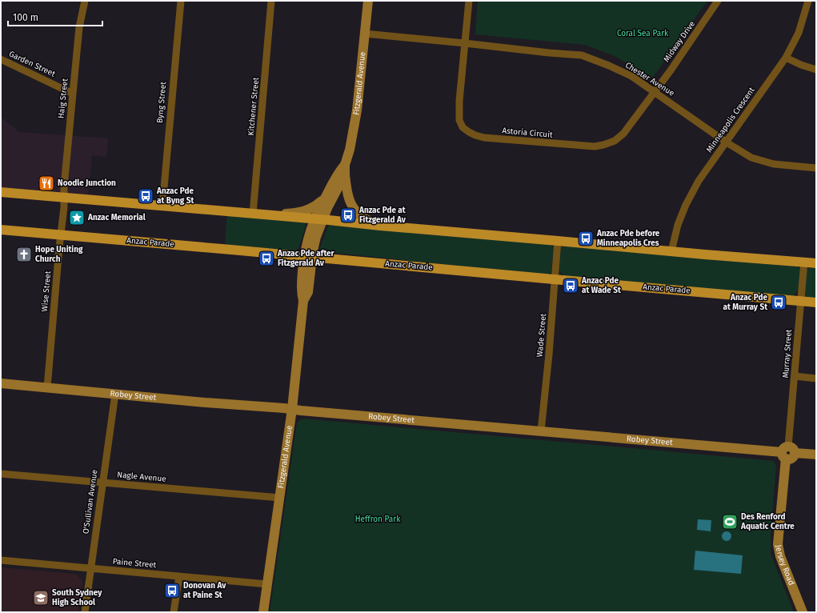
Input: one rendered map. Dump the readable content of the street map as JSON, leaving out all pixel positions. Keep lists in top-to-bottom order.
{
  "streets": {
    "main road": ["Anzac Parade"],
    "street": [
      "Midway Drive",
      "Garden Street",
      "Chester Avenue",
      "Fitzgerald Avenue",
      "Haig Street",
      "Byng Street",
      "Kitchener Street",
      "Minneapolis Crescent",
      "Astoria Circuit",
      "Wise Street",
      "Wade Street",
      "Murray Street",
      "Robey Street",
      "Nagle Avenue",
      "O'Sullivan Avenue",
      "Paine Street",
      "Jersey Road"
    ]
  },
  "crossings": [
    ["Midway Drive", "Chester Avenue"],
    ["Midway Drive", "Astoria Circuit"],
    ["Garden Street", "Haig Street"],
    ["Chester Avenue", "Fitzgerald Avenue"],
    ["Chester Avenue", "Minneapolis Crescent"],
    ["Chester Avenue", "Astoria Circuit"],
    ["Fitzgerald Avenue", "Anzac Parade"],
    ["Fitzgerald Avenue", "Robey Street"],
    ["Fitzgerald Avenue", "Nagle Avenue"],
    ["Fitzgerald Avenue", "Paine Street"],
    ["Haig Street", "Wise Street"],
    ["Anzac Parade", "Wise Street"],
    ["Anzac Parade", "Wade Street"],
    ["Anzac Parade", "Murray Street"],
    ["Wise Street", "Robey Street"],
    ["Wade Street", "Robey Street"],
    ["Murray Street", "Robey Street"],
    ["Murray Street", "Jersey Road"],
    ["Robey Street", "O'Sullivan Avenue"],
    ["Robey Street", "Jersey Road"],
    ["Nagle Avenue", "O'Sullivan Avenue"],
    ["O'Sullivan Avenue", "Paine Street"]
  ],
  "parks": ["Coral Sea Park", "Heffron Park"],
  "places": {
    "restaurant": ["Noodle Junction"],
    "bus stop": [
      "Anzac Pde at Byng St",
      "Anzac Pde at Fitzgerald Av",
      "Anzac Pde before Minneapolis Cres",
      "Anzac Pde after Fitzgerald Av",
      "Anzac Pde at Wade St",
      "Anzac Pde at Murray St",
      "Donovan Av at Paine St"
    ],
    "place": ["Anzac Memorial"],
    "church": ["Hope Uniting Church"],
    "sports": ["Des Renford Aquatic Centre"],
    "school or university": ["South Sydney High School"]
  },
  "scale_bar": "100 m"
}
